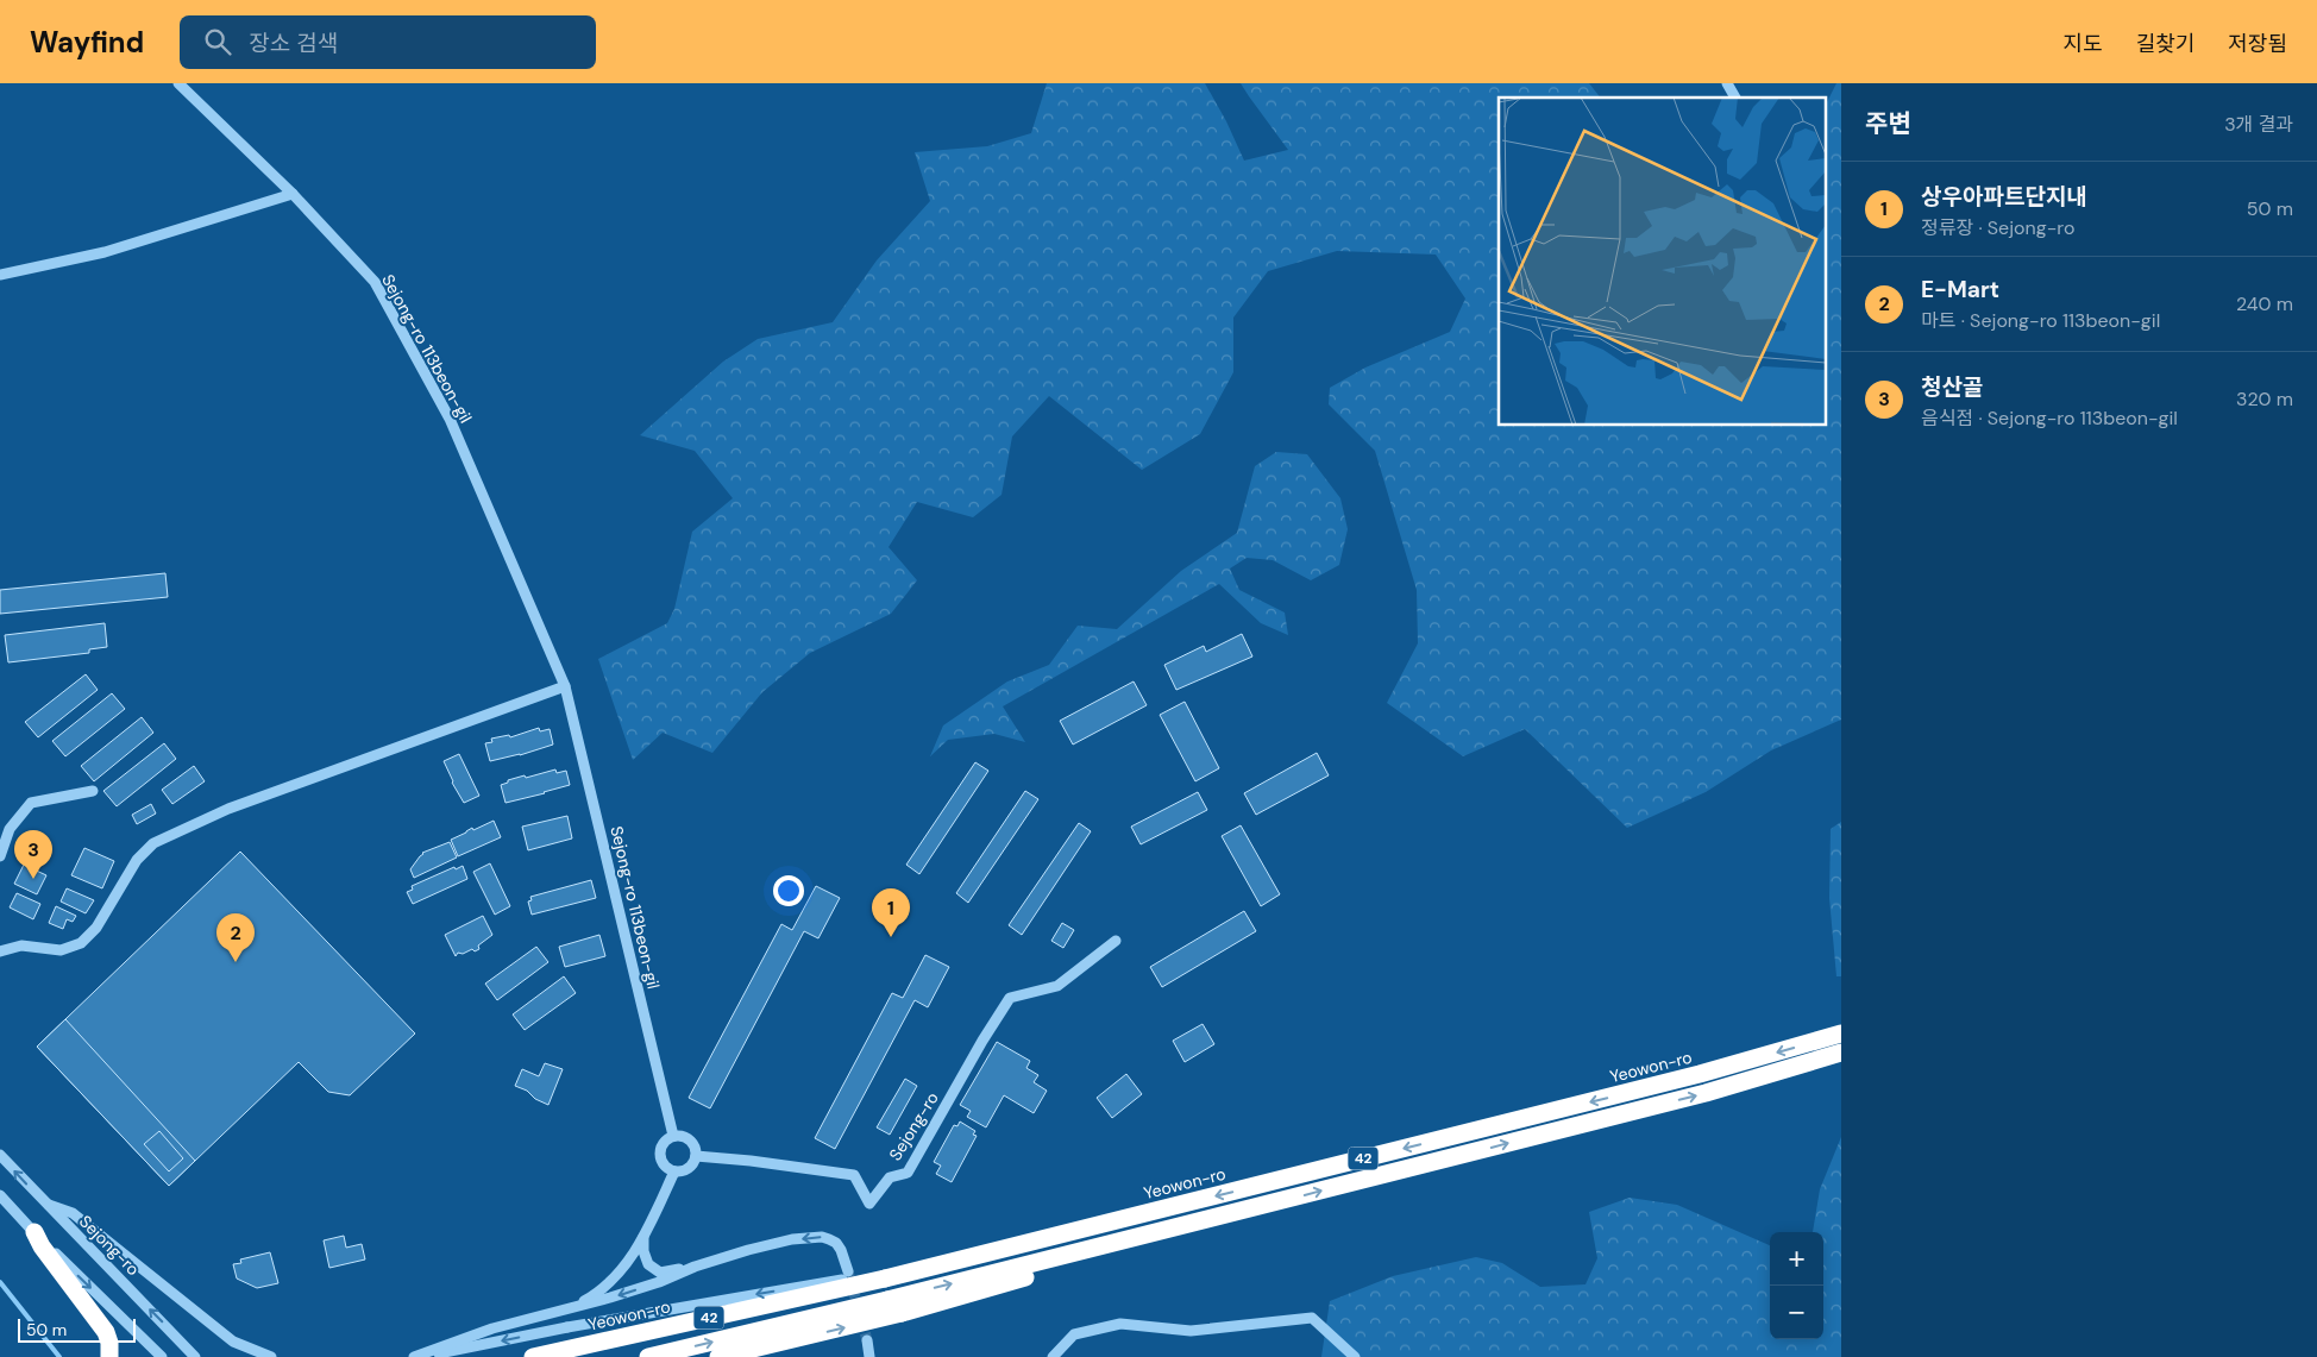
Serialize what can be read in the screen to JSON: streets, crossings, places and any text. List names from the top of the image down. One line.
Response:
{"streets":{"highway":["Yeowon-ro","42"],"street":["Sejong-ro 113beon-gil","Sejong-ro"]},"crossings":[["Sejong-ro 113beon-gil","Sejong-ro"]],"scale_bar":"50 m","page":{"header":"Wayfind","search":"장소 검색","nav":["지도","길찾기","저장됨"],"heading":["주변","3개 결과"],"list":[{"mark":"1","name":"상우아파트단지내","note":"정류장 · Sejong-ro","value":"50 m"},{"mark":"2","name":"E-Mart","note":"마트 · Sejong-ro 113beon-gil","value":"240 m"},{"mark":"3","name":"청산골","note":"음식점 · Sejong-ro 113beon-gil","value":"320 m"}],"pins":["3","1","2"],"map_buttons":["+","−"],"scale":"50 m"}}
